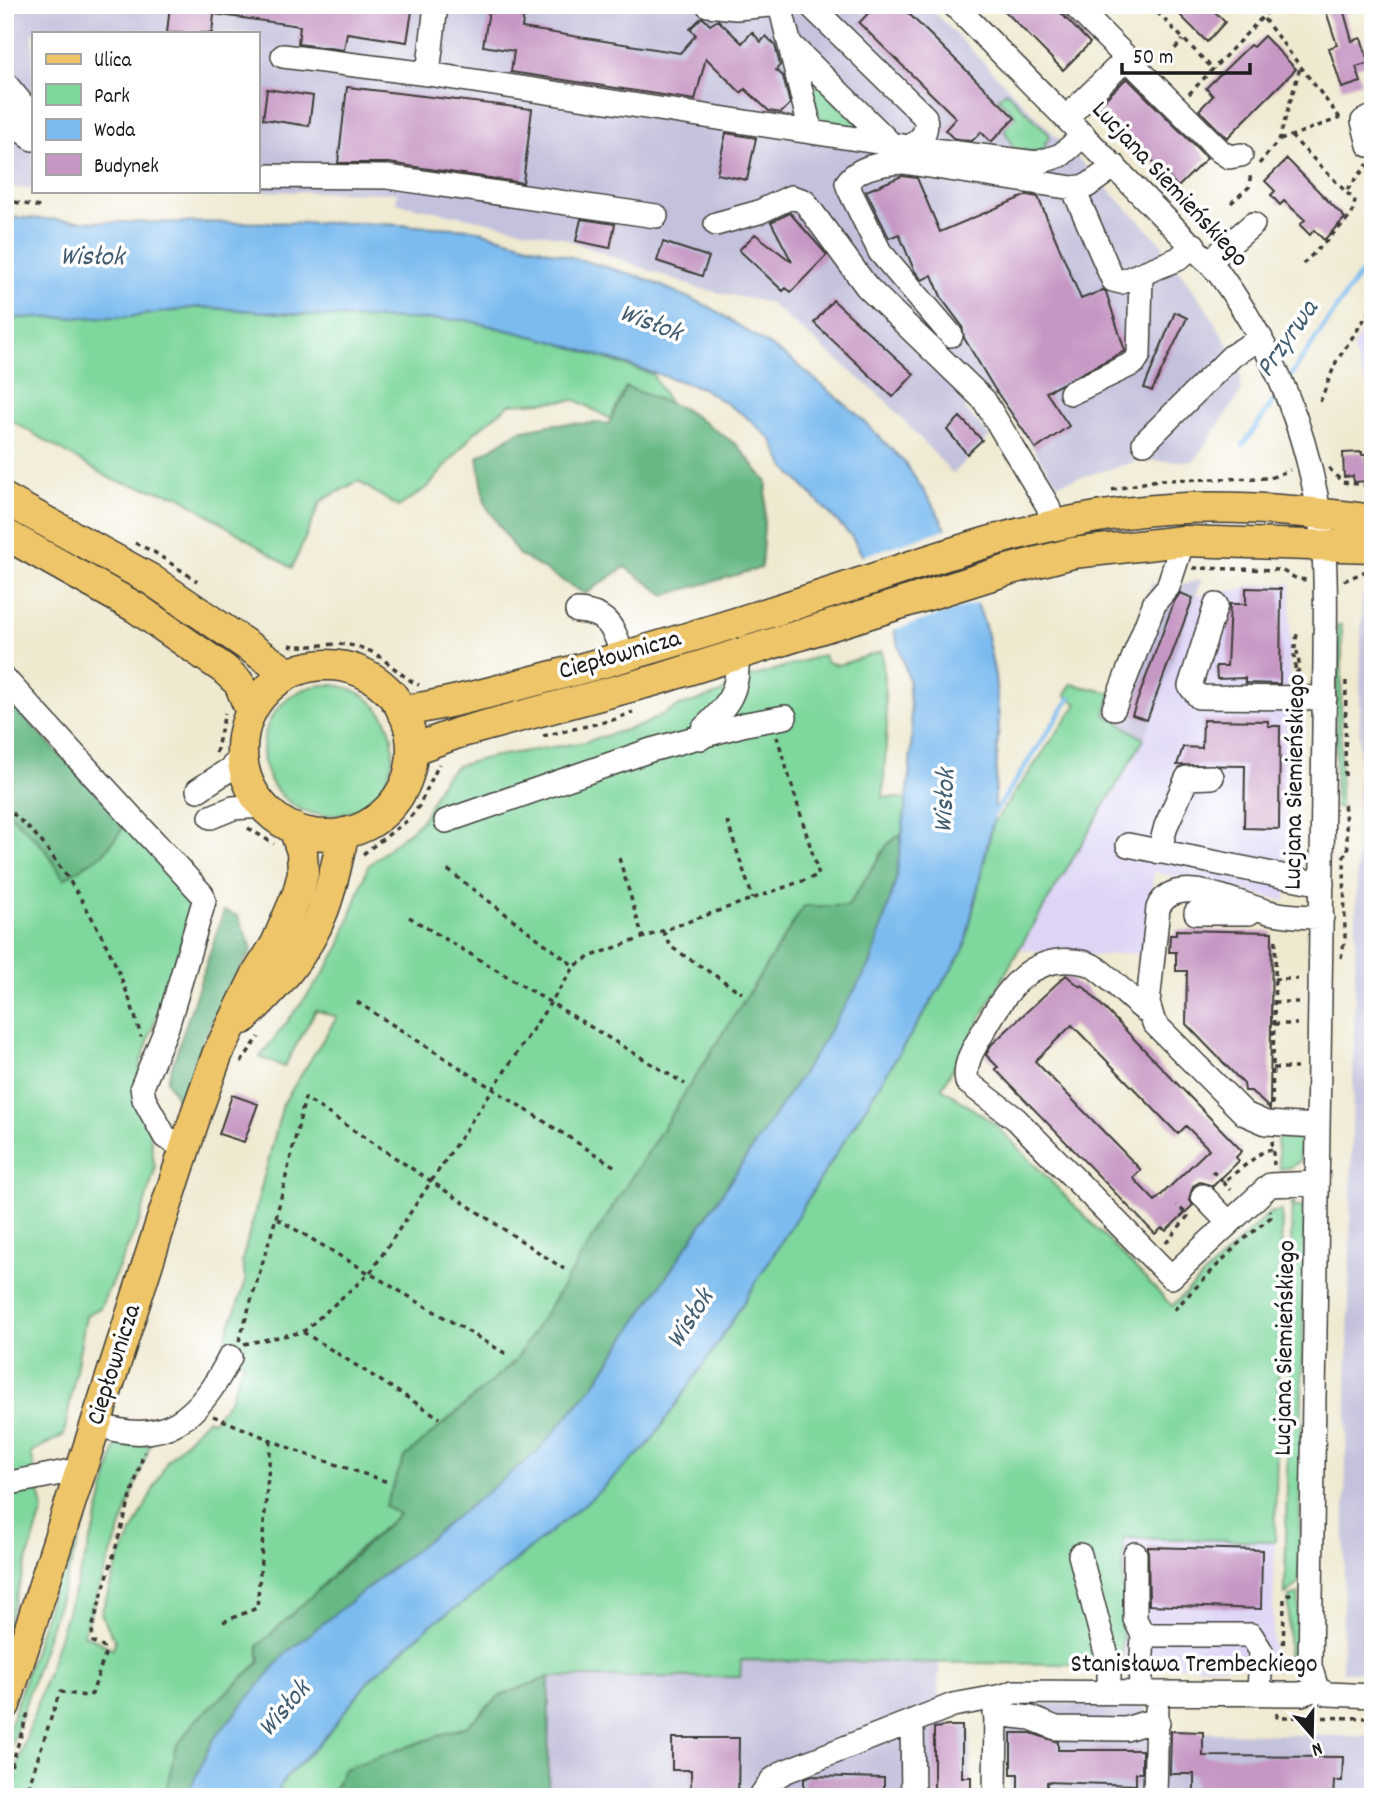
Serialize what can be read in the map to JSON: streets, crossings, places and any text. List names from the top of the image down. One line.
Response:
{"streets":{"main road":["Ciepłownicza"],"street":["Lucjana Siemieńskiego","Stanisława Trembeckiego"]},"crossings":[["Lucjana Siemieńskiego","Ciepłownicza"],["Lucjana Siemieńskiego","Stanisława Trembeckiego"]],"water":["Wisłok","Przyrwa"],"legend":["Ulica","Park","Woda","Budynek"],"scale_bar":"50 m","north":"bottom"}
